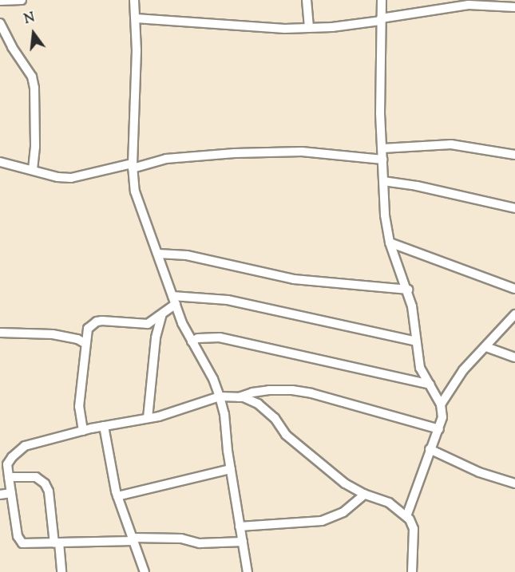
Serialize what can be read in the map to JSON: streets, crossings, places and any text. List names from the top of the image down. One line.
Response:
{"north":"top"}
